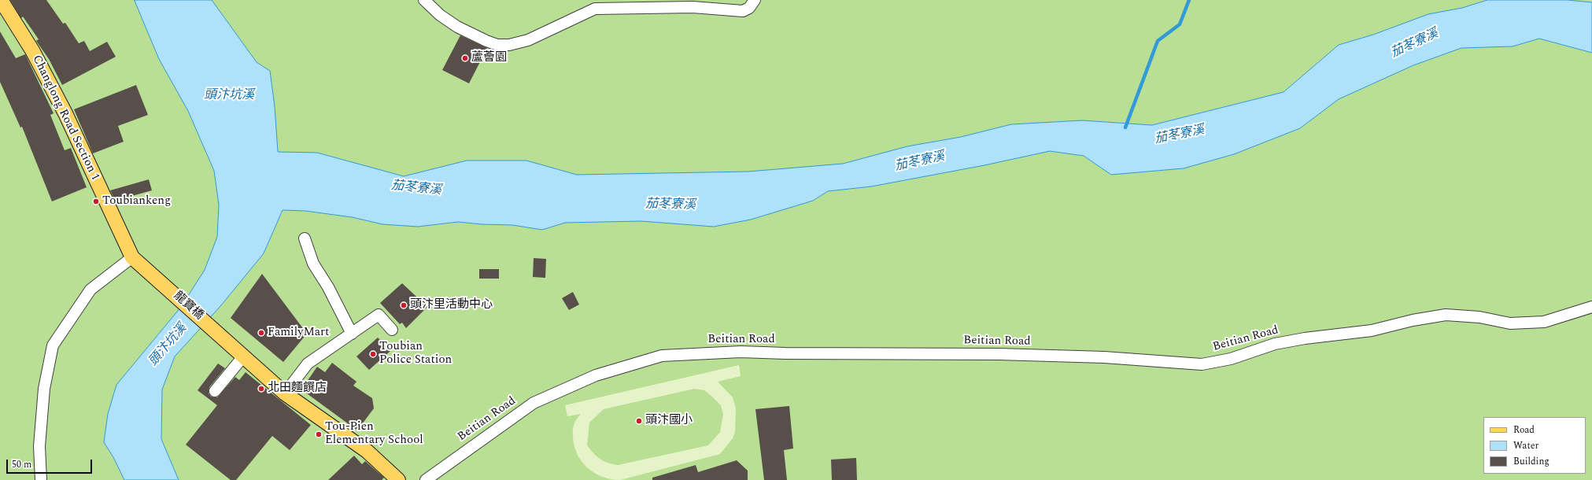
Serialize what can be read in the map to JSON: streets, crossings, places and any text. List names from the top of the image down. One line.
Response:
{"streets":{"main road":["Changlong Road Section 1","龍寶橋"],"street":["Beitian Road"]},"crossings":[["Changlong Road Section 1","龍寶橋"]],"water":["茄苳寮溪","頭汴坑溪"],"places":["蘆薈園","Toubiankeng","頭汴里活動中心","FamilyMart","Toubian Police Station","北田麵饌店","頭汴國小","Tou-Pien Elementary School"],"legend":["Road","Water","Building"],"scale_bar":"50 m"}
